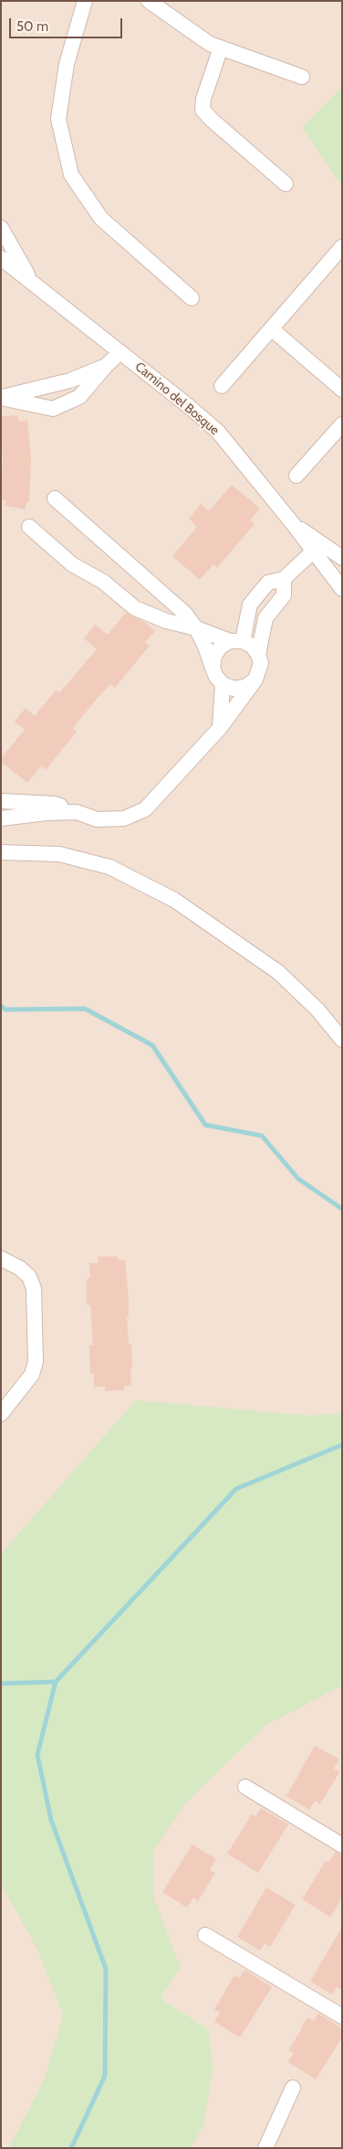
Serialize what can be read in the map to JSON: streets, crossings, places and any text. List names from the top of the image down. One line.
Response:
{"streets":{"street":["Camino del Bosque"]},"scale_bar":"50 m"}
